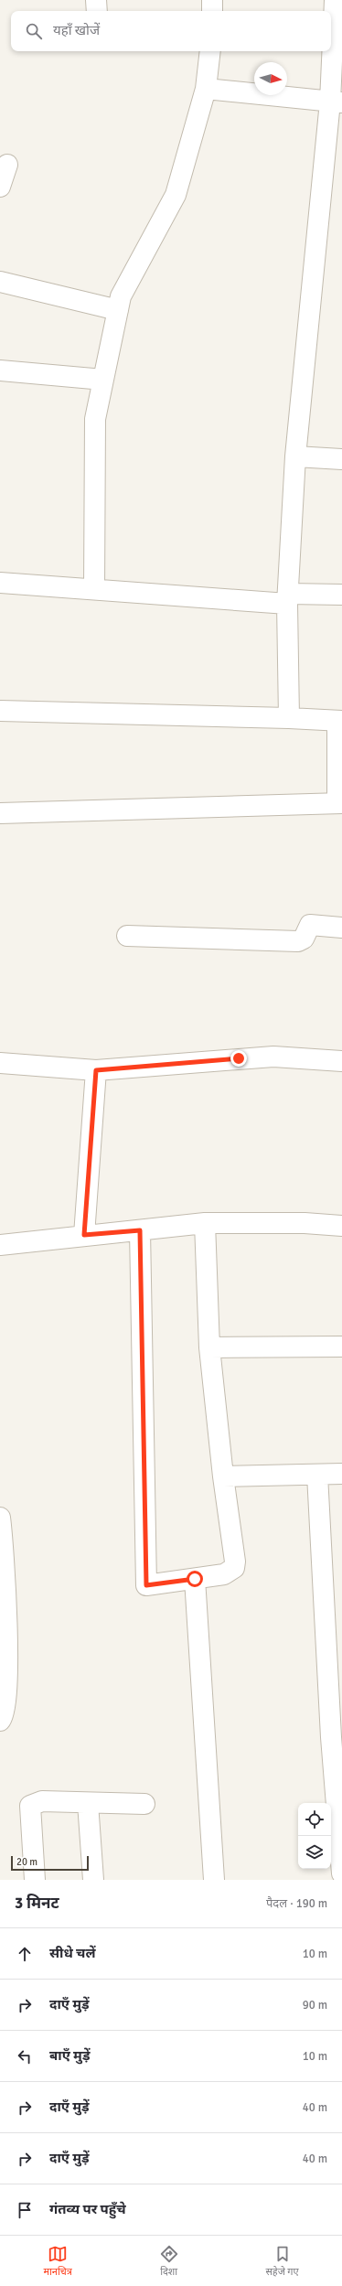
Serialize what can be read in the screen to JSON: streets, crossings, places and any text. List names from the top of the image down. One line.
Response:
{"scale_bar":"20 m","north":"right","page":{"search":"यहाँ खोजें","scale":"20 m","heading":["3 मिनट","पैदल · 190 m"],"list":[["सीधे चलें","10 m"],["दाएँ मुड़ें","90 m"],["बाएँ मुड़ें","10 m"],["दाएँ मुड़ें","40 m"],["दाएँ मुड़ें","40 m"],"गंतव्य पर पहुँचे"],"nav":["मानचित्र","दिशा","सहेजे गए"]}}
